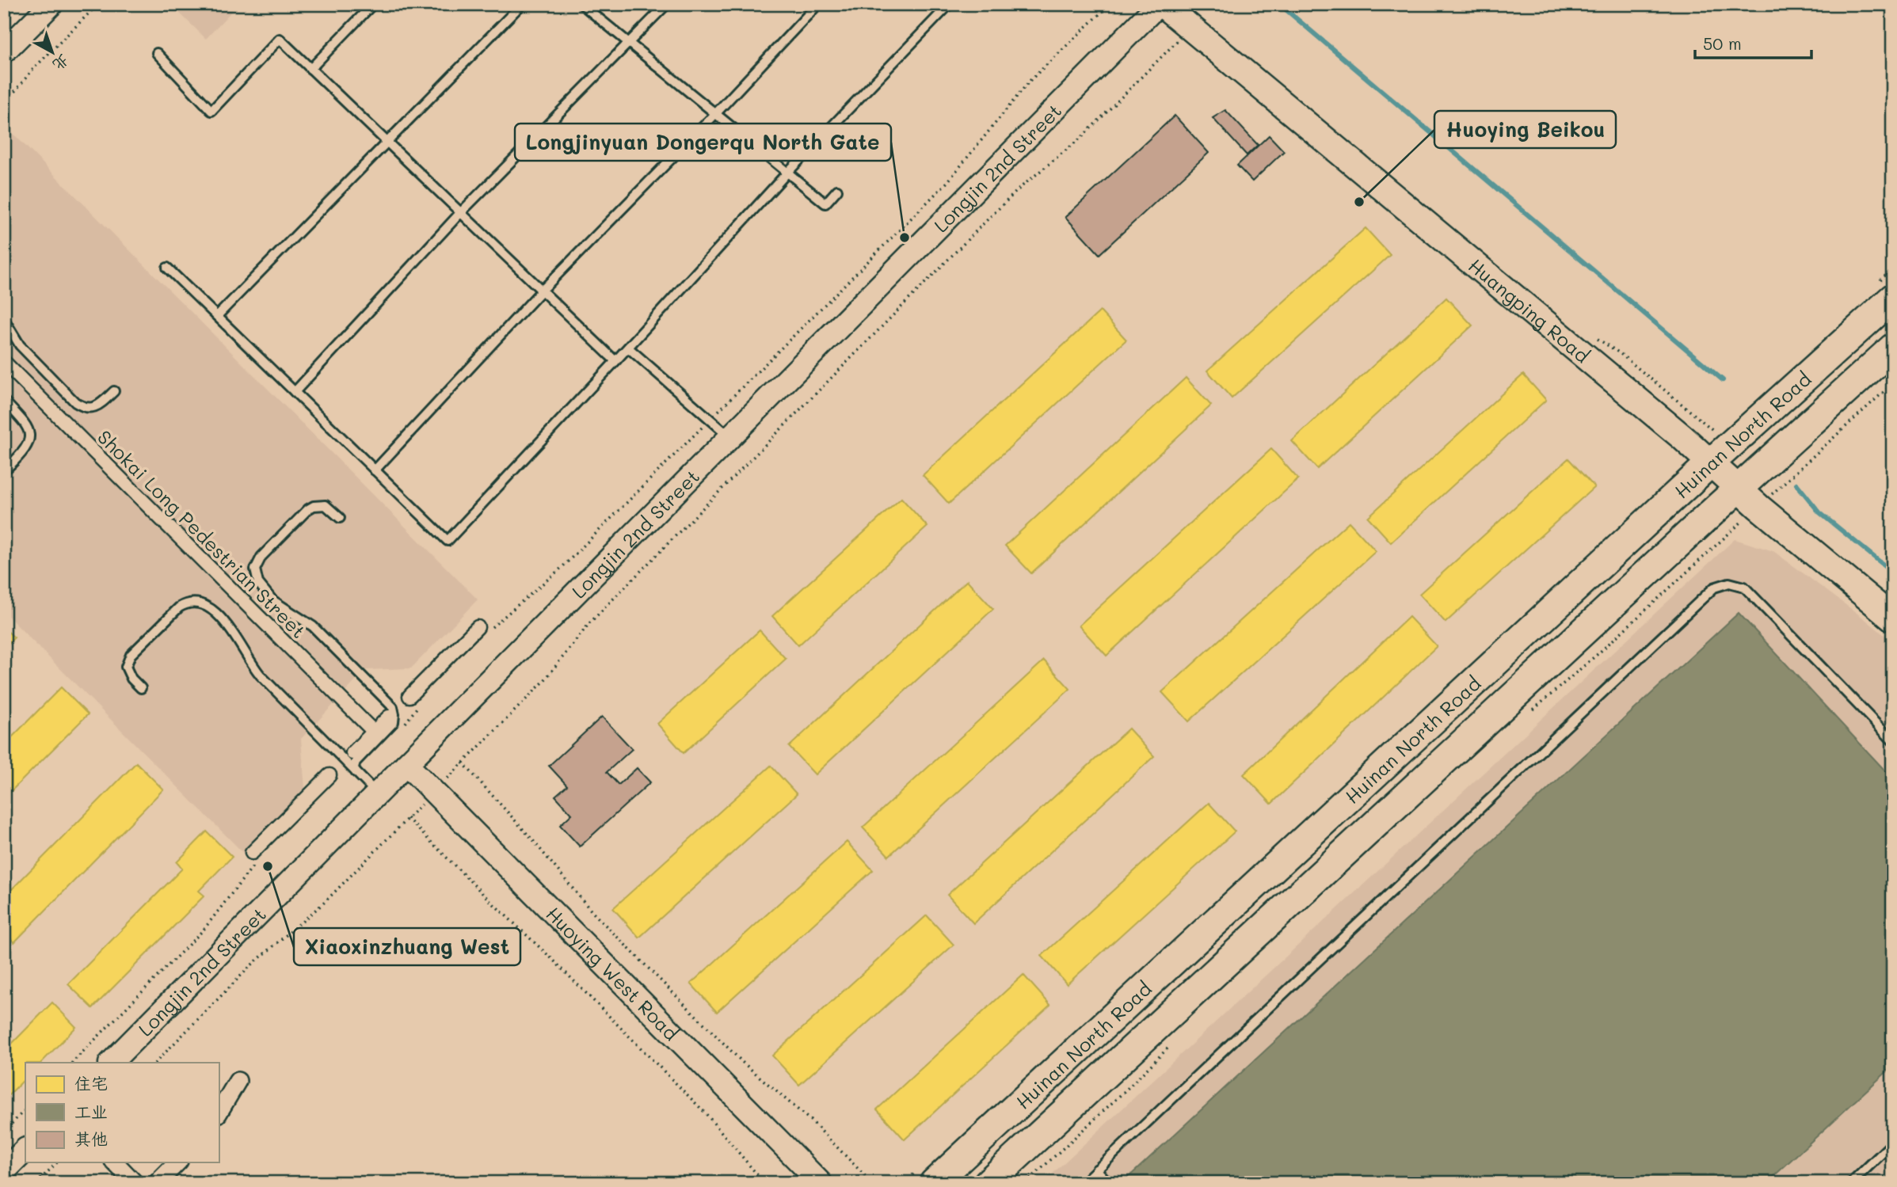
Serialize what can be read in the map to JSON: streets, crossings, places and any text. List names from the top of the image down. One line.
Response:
{"streets":{"main road":["Huangping Road","Huinan North Road"],"street":["Longjin 2nd Street","Shokai Long Pedestrian Street","Huoying West Road"]},"crossings":[["Longjin 2nd Street","Huangping Road"],["Longjin 2nd Street","Huoying West Road"],["Huangping Road","Huinan North Road"]],"places":["Huoying Beikou","Longjinyuan Dongerqu North Gate","Xiaoxinzhuang West"],"legend":["住宅","工业","其他"],"scale_bar":"50 m","north":"bottom right"}
